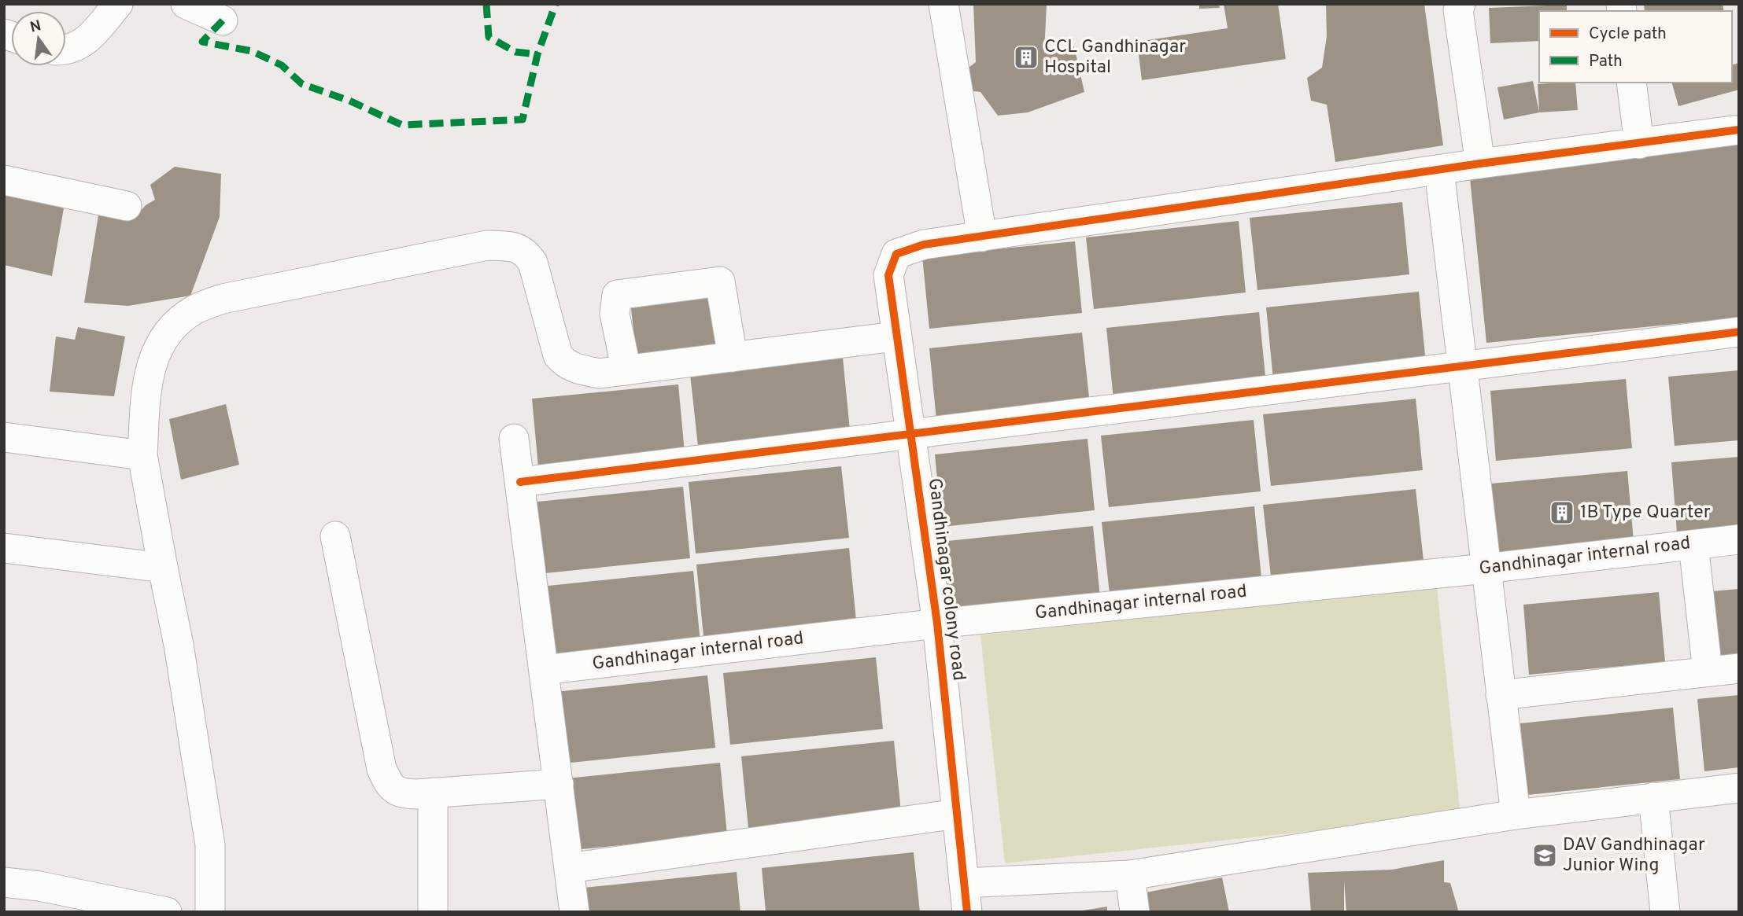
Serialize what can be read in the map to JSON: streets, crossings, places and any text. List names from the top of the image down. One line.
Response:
{"streets":{"street":["Gandhinagar internal road","Gandhinagar colony road"]},"crossings":[["Gandhinagar internal road","Gandhinagar colony road"]],"places":{"building":["CCL Gandhinagar Hospital","1B Type Quarter"],"school or university":["DAV Gandhinagar Junior Wing"]},"legend":["Cycle path","Path"],"north":"top"}
